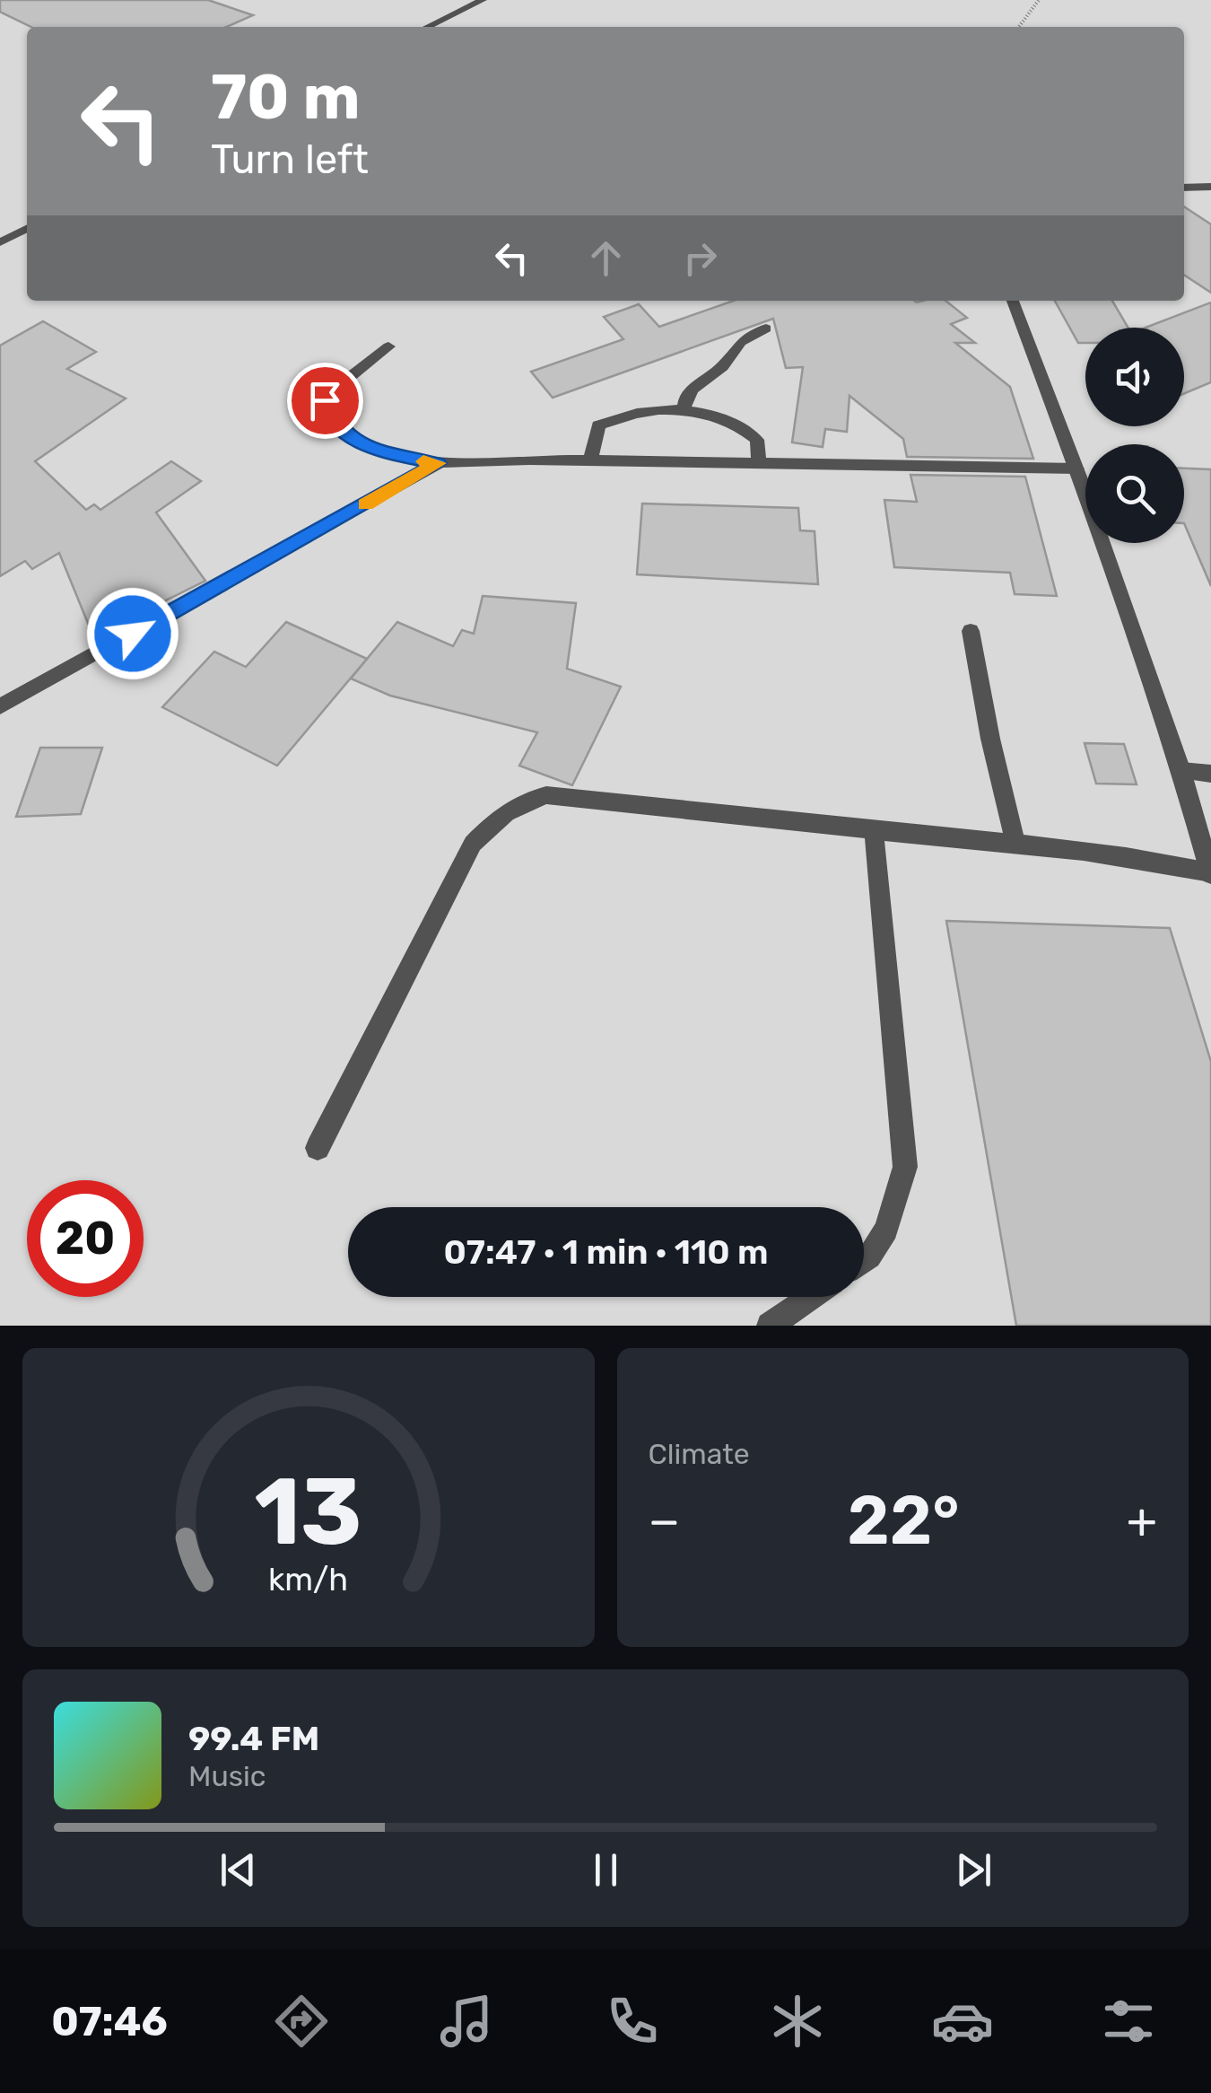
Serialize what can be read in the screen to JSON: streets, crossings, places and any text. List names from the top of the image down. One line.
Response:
{"page":{"turn":["70 m","Turn left"],"limit":"20","trip":"07:47 · 1 min · 110 m","tile":"Climate","heat":["−","22°","+"],"song":["99.4 FM","Music"],"tabs":"07:46","gauge":["13","km/h"]}}
